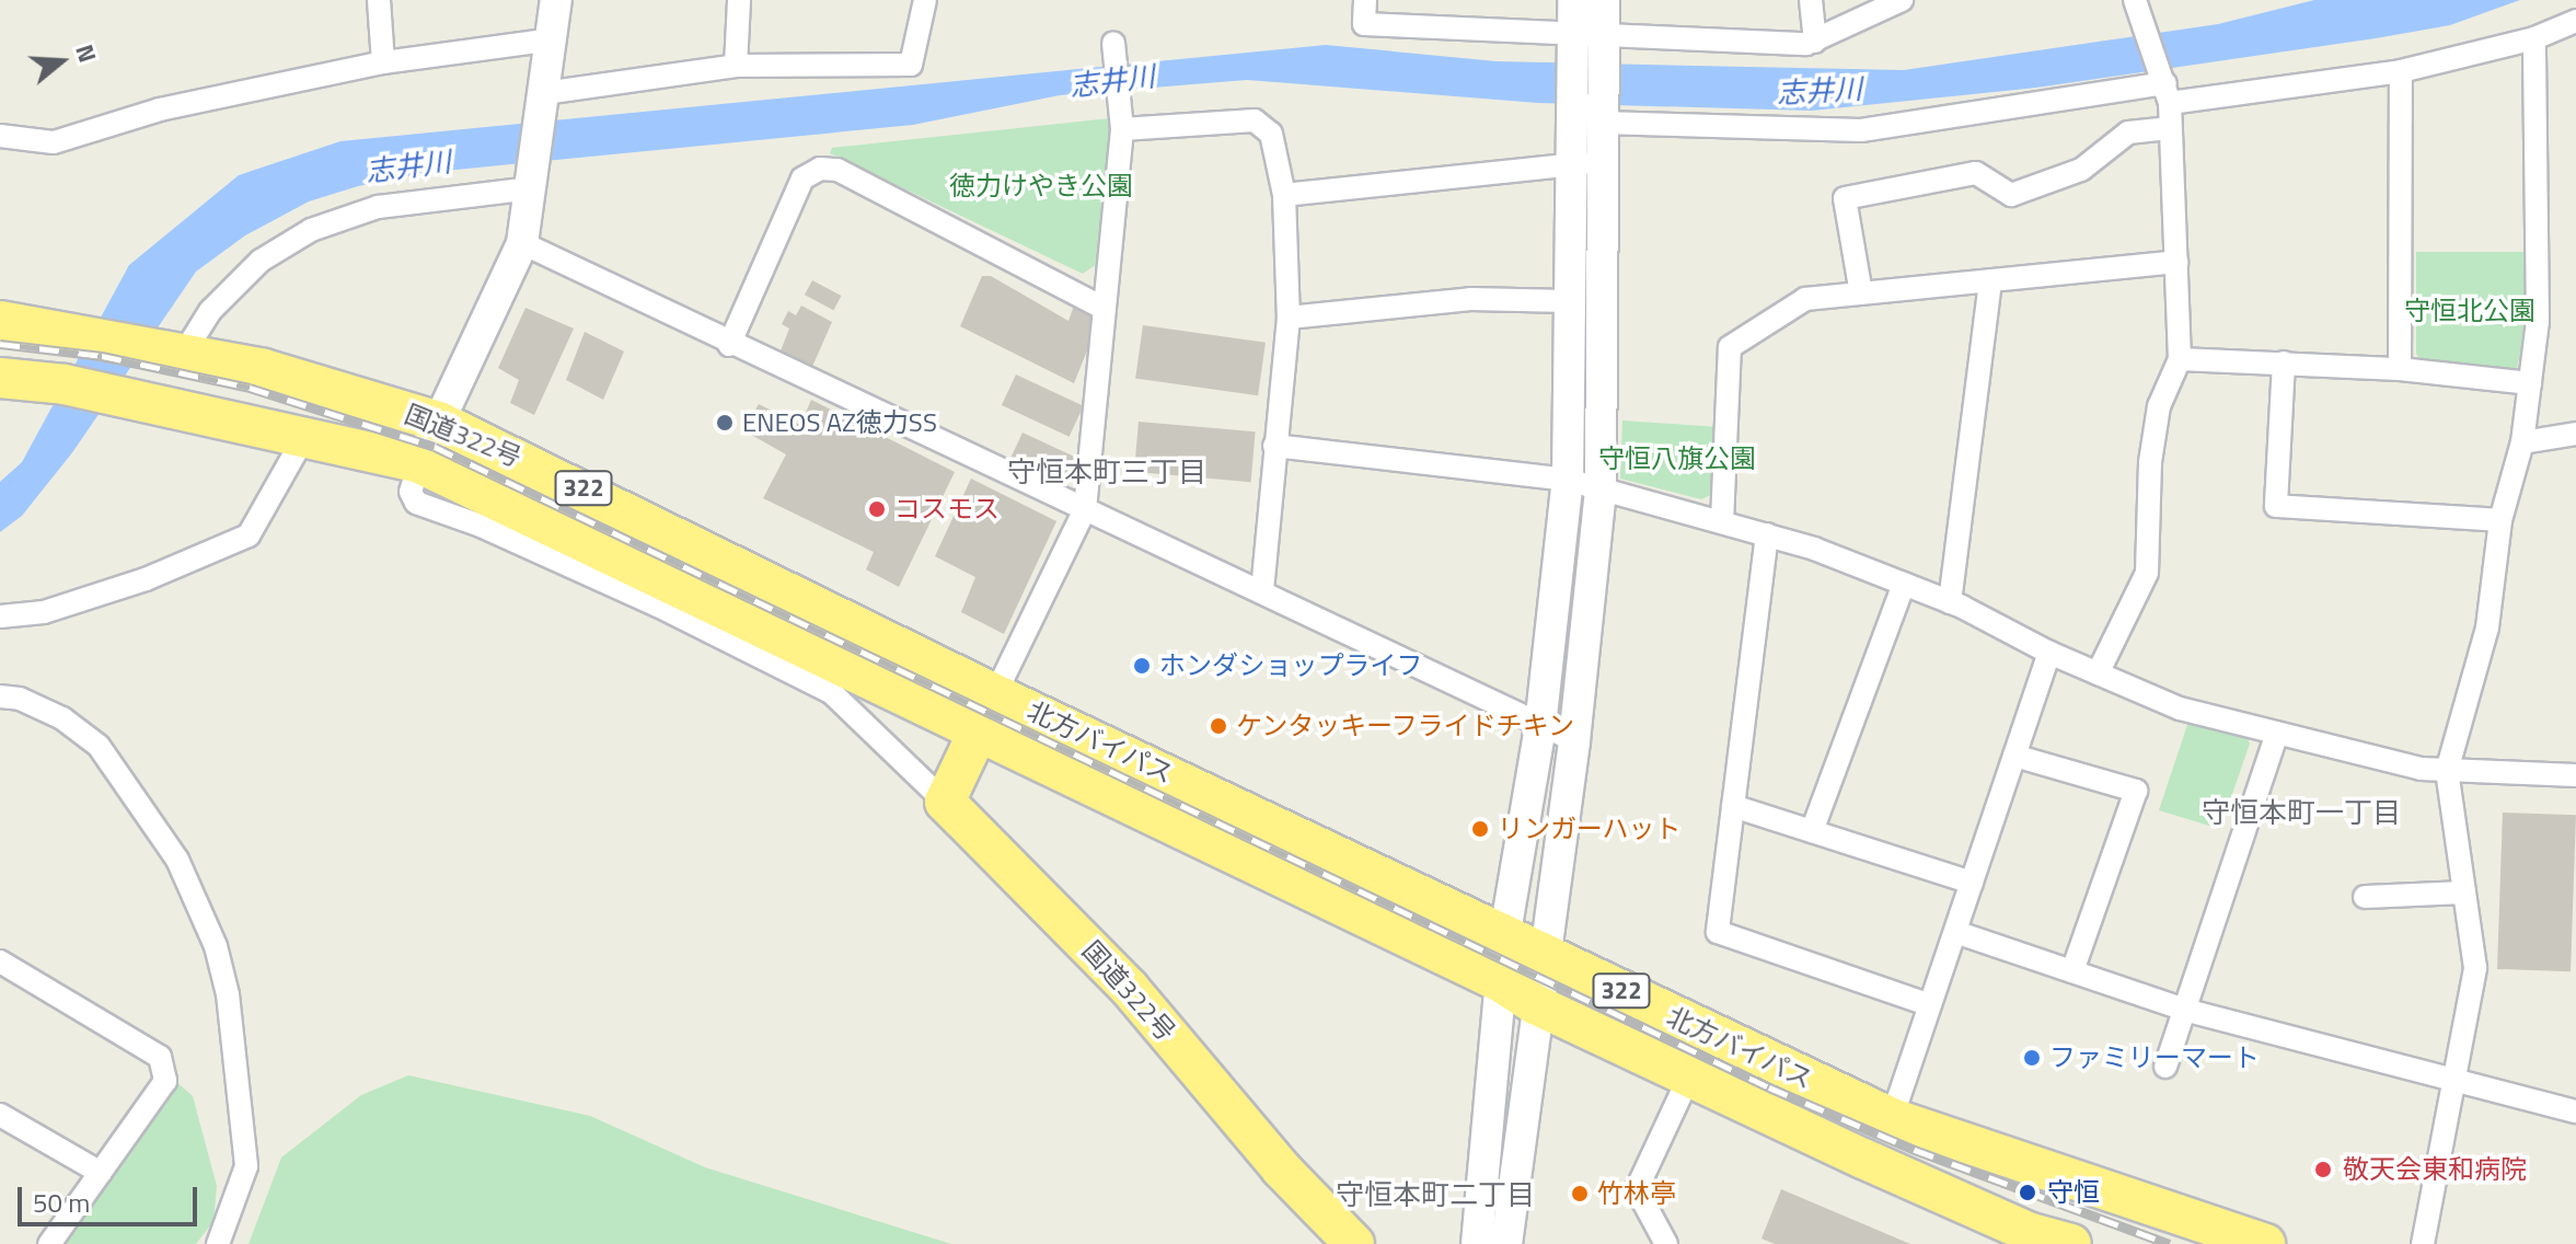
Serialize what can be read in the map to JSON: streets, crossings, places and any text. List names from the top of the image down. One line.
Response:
{"streets":{"highway":["国道322号","322","北方バイパス"]},"crossings":[["国道322号","北方バイパス"]],"districts":["守恒本町三丁目","守恒本町一丁目","守恒本町二丁目"],"water":["志井川"],"parks":["徳力けやき公園","守恒北公園","守恒八旗公園"],"places":["ENEOS AZ徳力SS","コスモス","ホンダショップライフ","ケンタッキーフライドチキン","リンガーハット","ファミリーマート","敬天会東和病院","守恒","竹林亭"],"scale_bar":"50 m","north":"right"}
